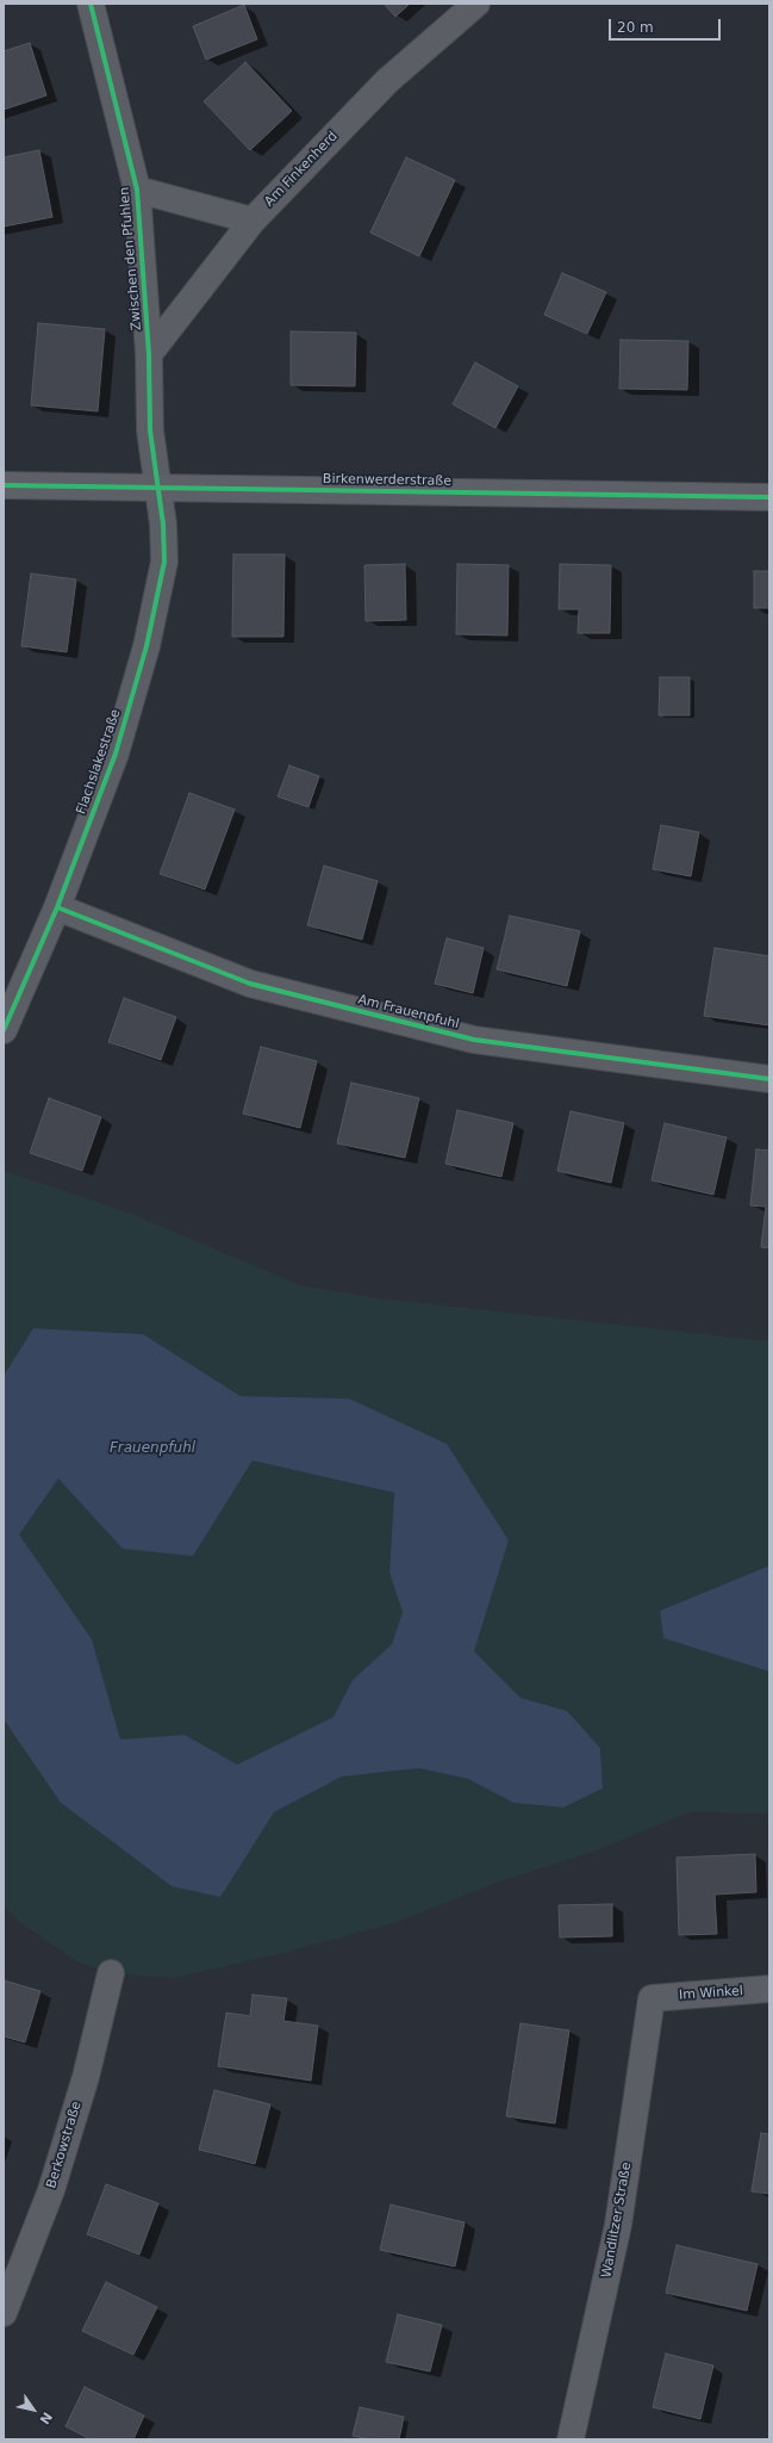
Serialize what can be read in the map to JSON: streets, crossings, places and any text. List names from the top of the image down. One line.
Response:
{"streets":{"main road":["Birkenwerderstraße"],"street":["Am Finkenherd","Zwischen den Pfuhlen","Flachslakestraße","Am Frauenpfuhl","Im Winkel","Berkowstraße","Wandlitzer Straße"]},"crossings":[["Am Finkenherd","Zwischen den Pfuhlen"],["Zwischen den Pfuhlen","Birkenwerderstraße"],["Zwischen den Pfuhlen","Flachslakestraße"],["Birkenwerderstraße","Flachslakestraße"],["Flachslakestraße","Am Frauenpfuhl"],["Im Winkel","Wandlitzer Straße"]],"water":["Frauenpfuhl"],"scale_bar":"20 m","north":"bottom right"}
